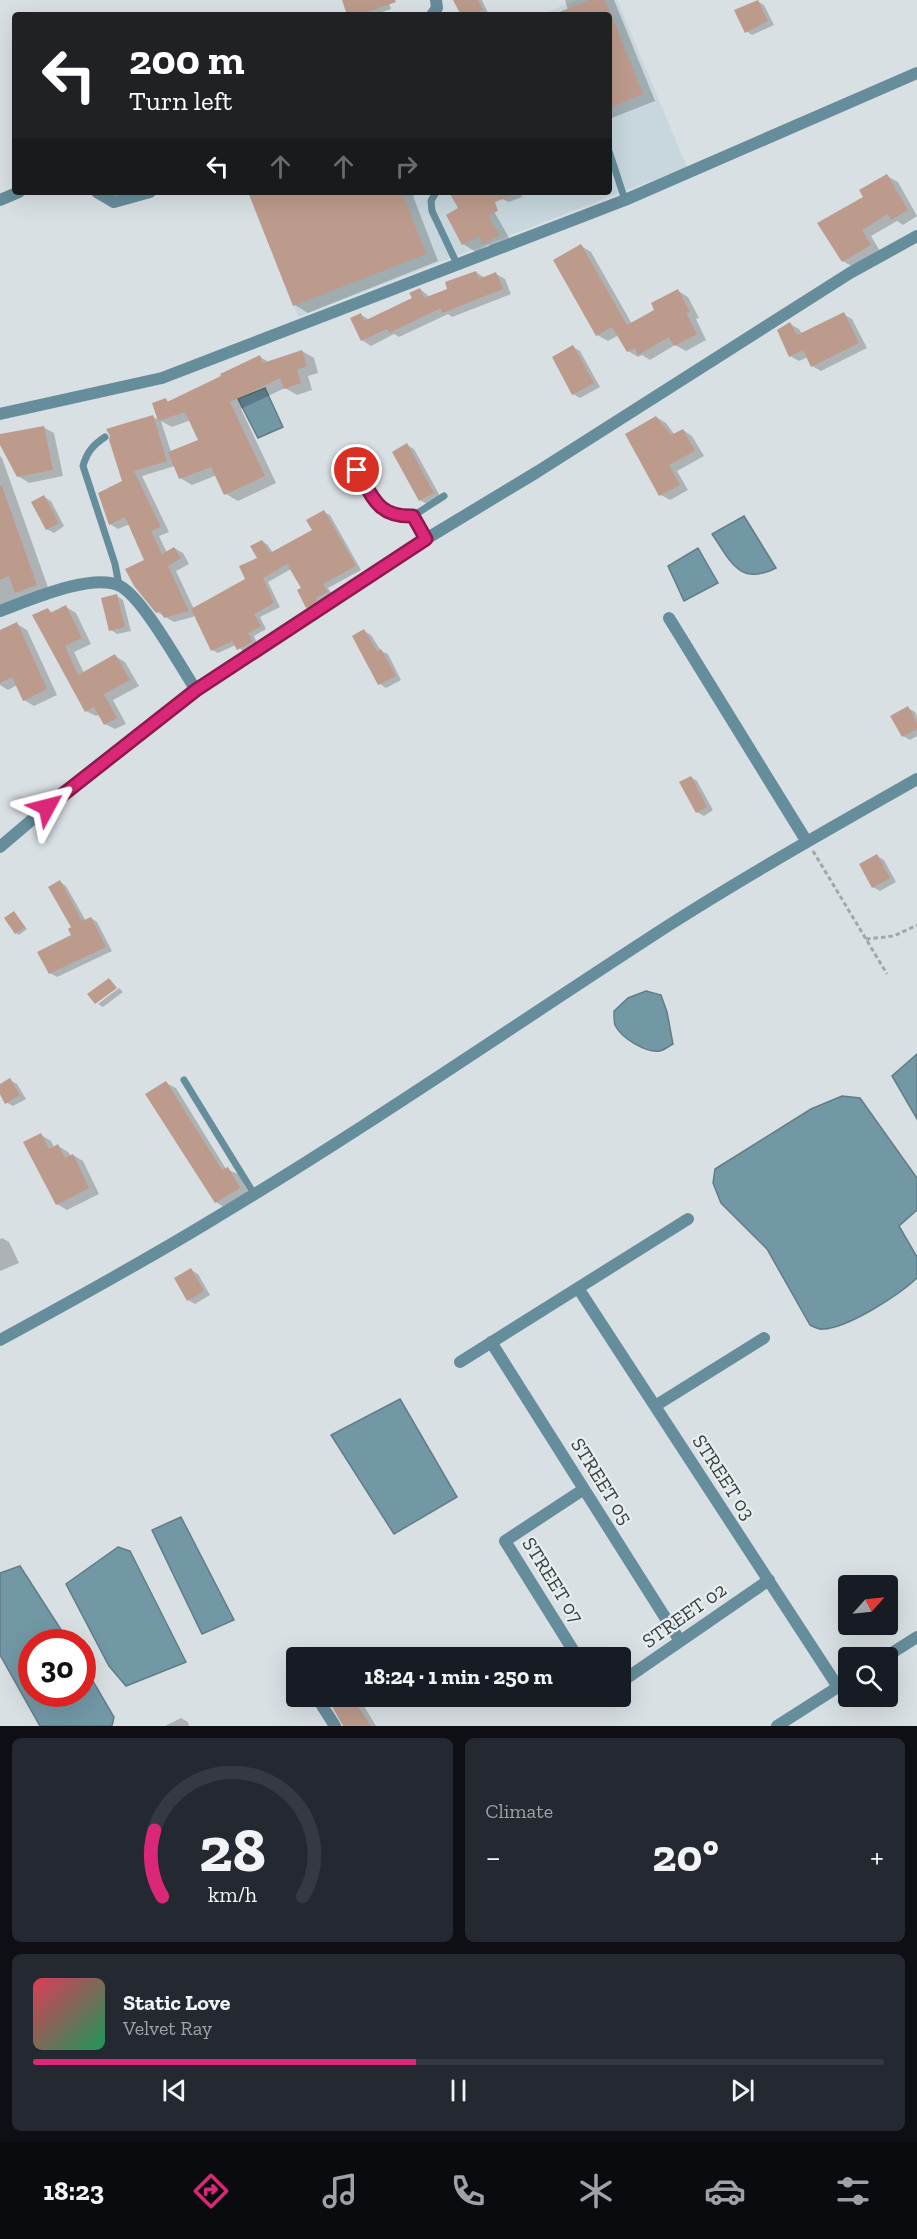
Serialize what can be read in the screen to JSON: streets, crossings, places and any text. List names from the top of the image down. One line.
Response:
{"streets":{"street":["STREET 03","STREET 05","STREET 07","STREET 02"]},"crossings":[["STREET 03","STREET 02"],["STREET 05","STREET 07"],["STREET 05","STREET 02"]],"north":"top right","page":{"turn":["200 m","Turn left"],"limit":"30","trip":"18:24 · 1 min · 250 m","tile":"Climate","heat":["−","20°","+"],"song":["Static Love","Velvet Ray"],"tabs":"18:23","gauge":["28","km/h"]}}
